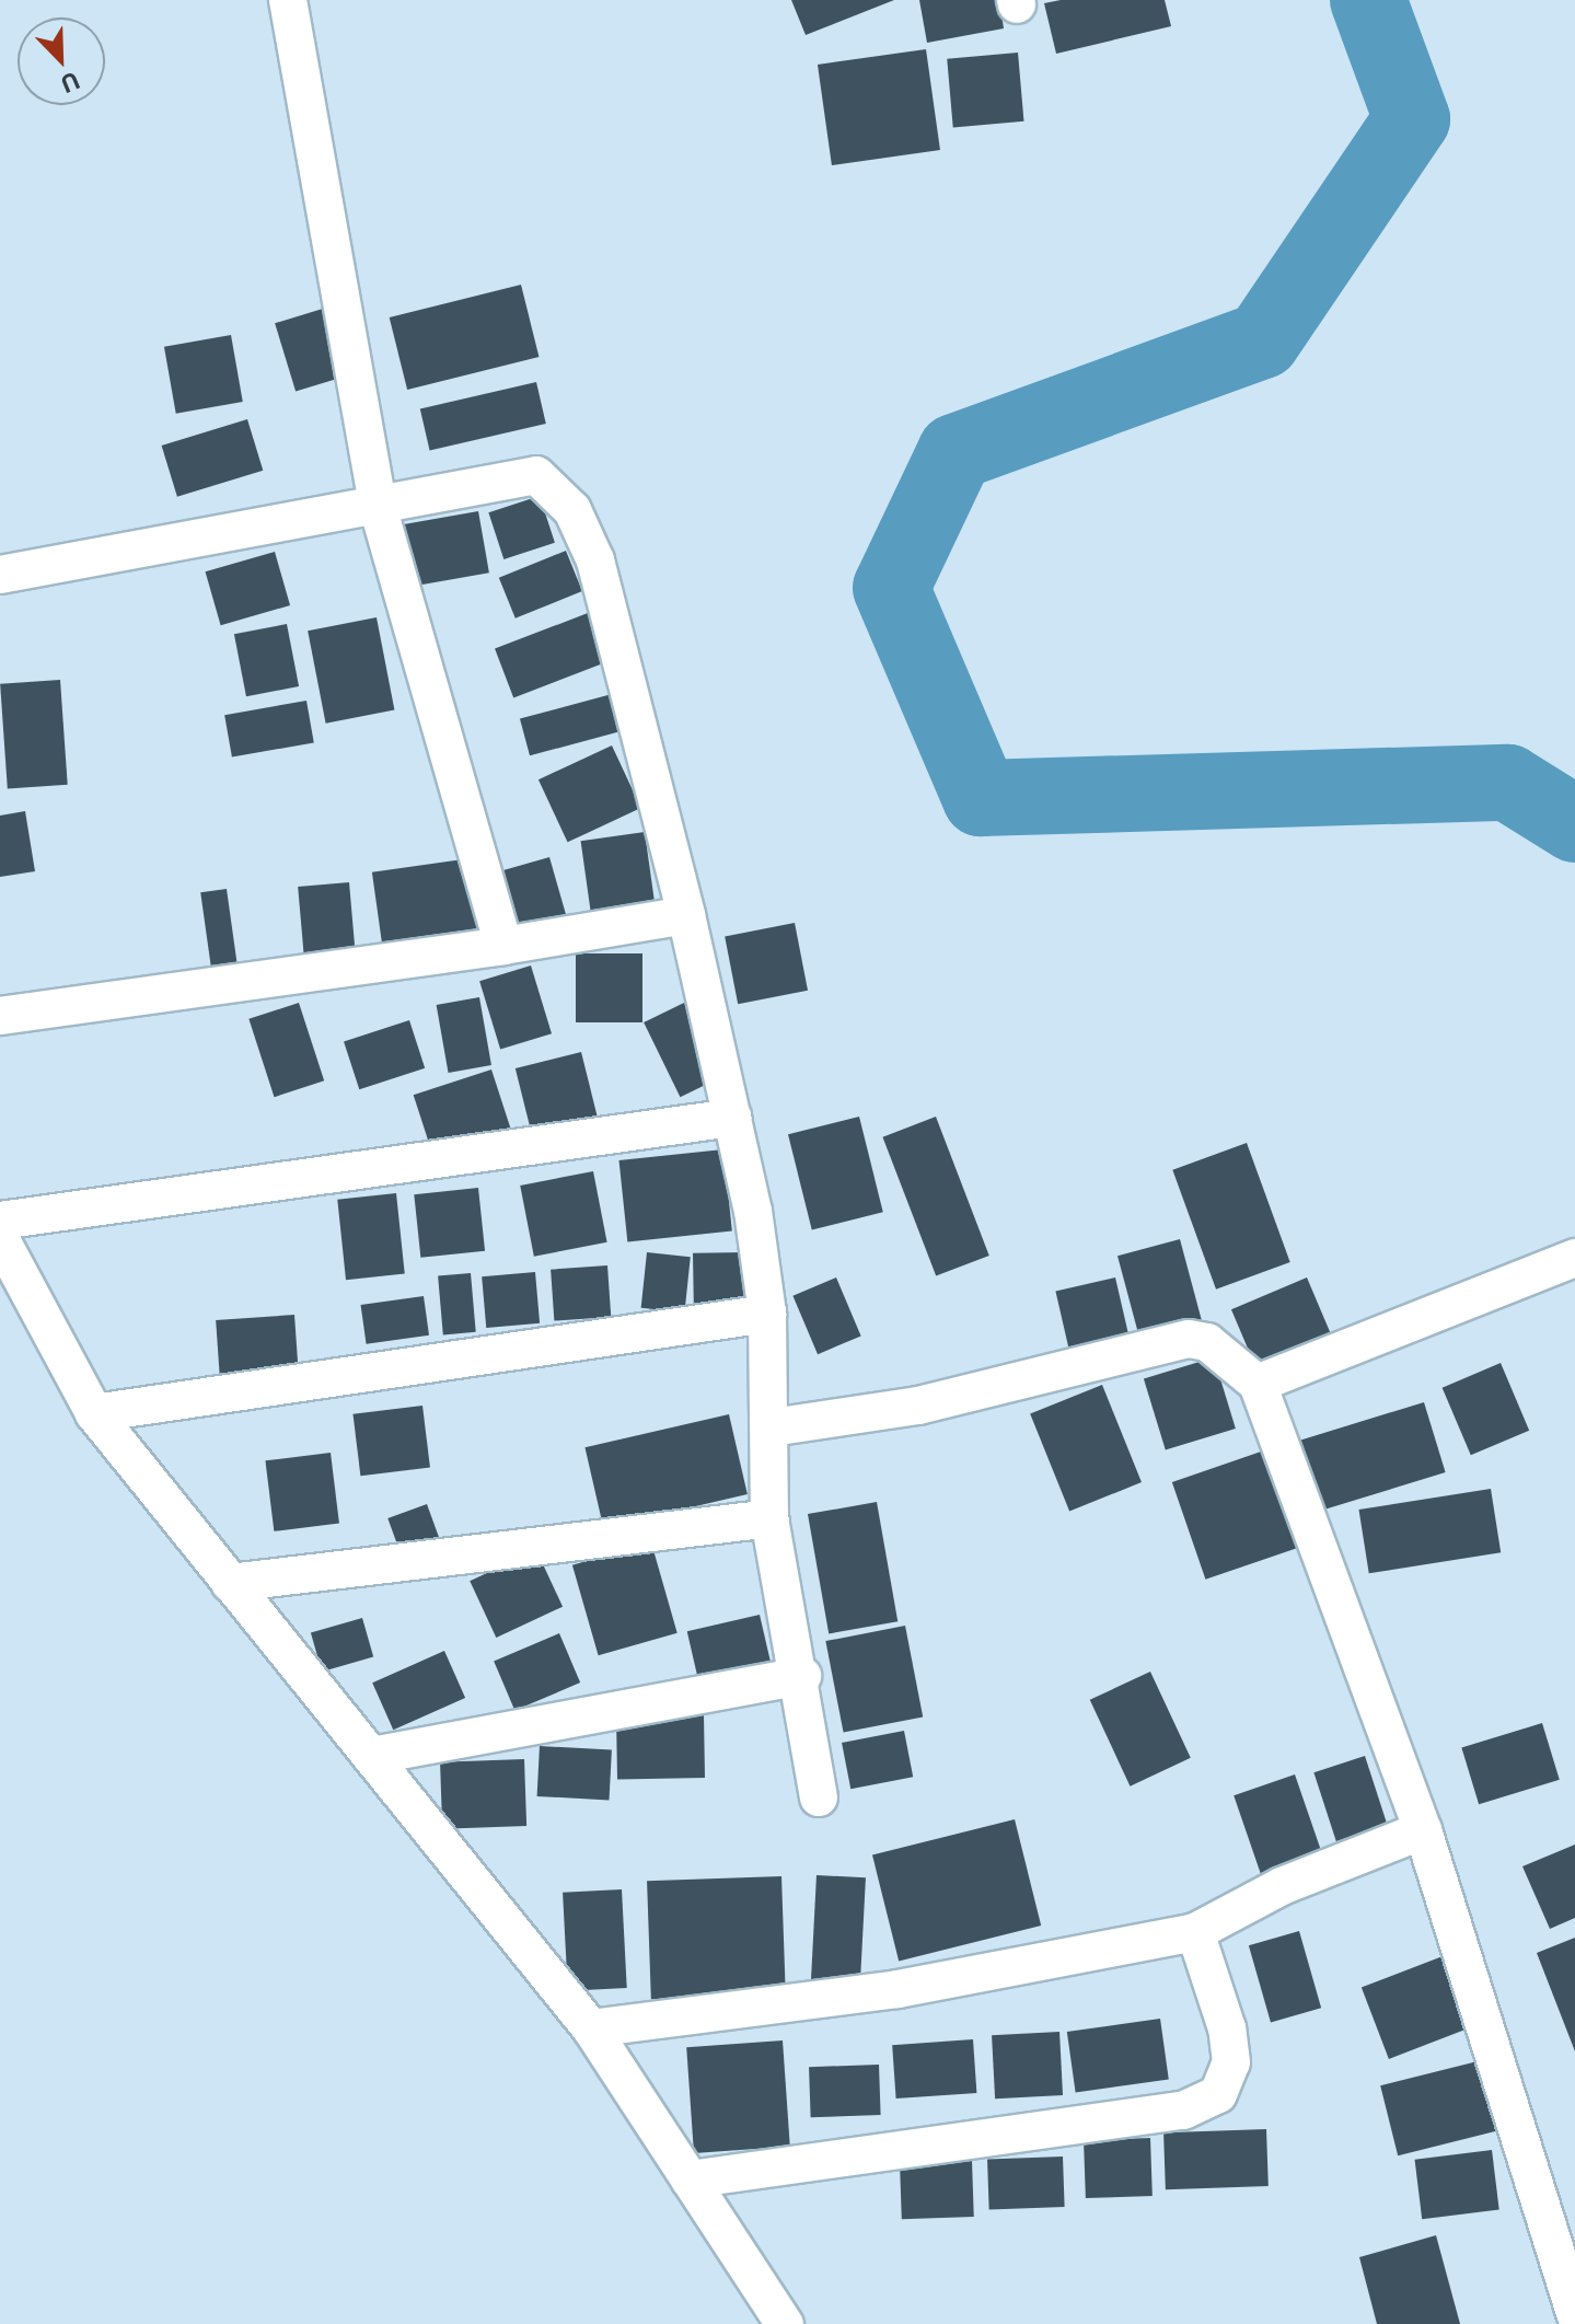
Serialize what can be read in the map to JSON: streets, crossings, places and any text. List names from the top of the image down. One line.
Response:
{"north":"bottom right"}
